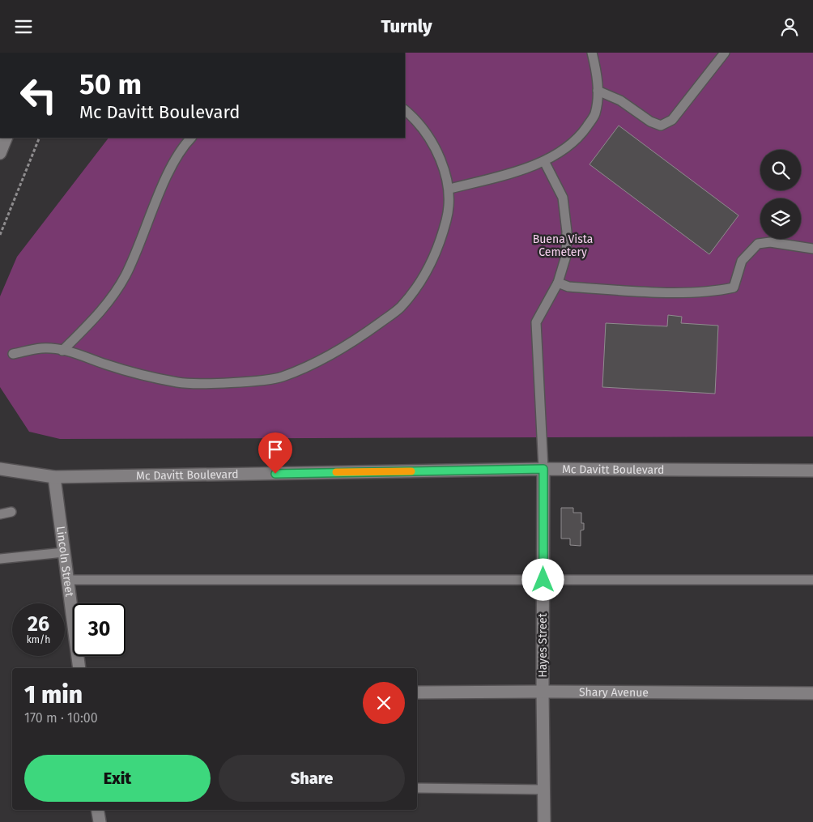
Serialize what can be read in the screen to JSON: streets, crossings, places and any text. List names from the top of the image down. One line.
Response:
{"streets":{"street":["Mc Davitt Boulevard","Lincoln Street","Hayes Street","Shary Avenue"]},"crossings":[["Mc Davitt Boulevard","Lincoln Street"],["Mc Davitt Boulevard","Hayes Street"],["Hayes Street","Shary Avenue"]],"parks":["Buena Vista Cemetery"],"page":{"header":"Turnly","turn":["50 m","Mc Davitt Boulevard"],"speed":"26 km/h","limit":"30","heading":["1 min","170 m · 10:00"],"buttons":["Exit","Share"]}}
